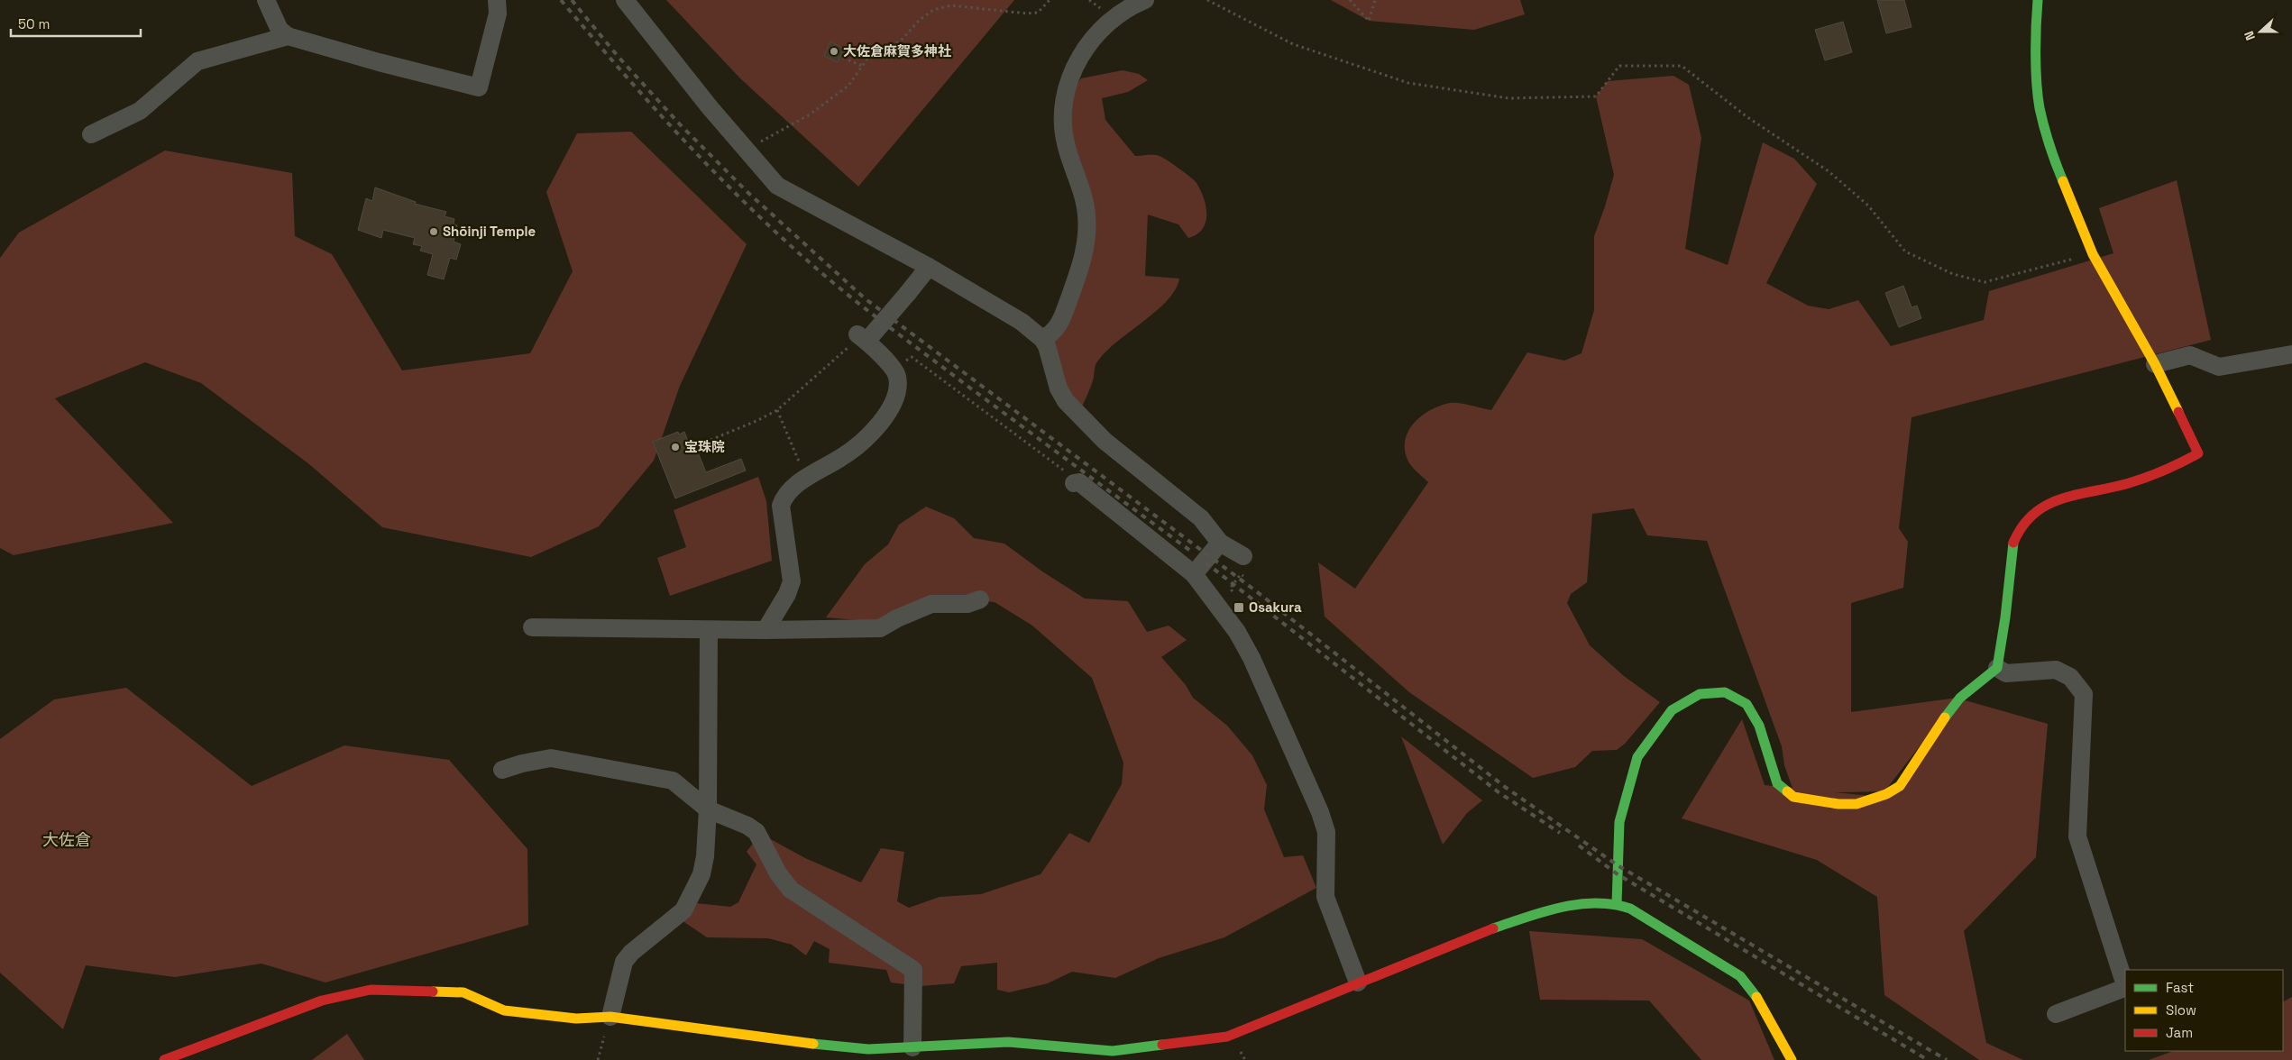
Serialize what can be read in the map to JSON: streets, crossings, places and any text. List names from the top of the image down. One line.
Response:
{"districts":["大佐倉"],"places":{"other":["大佐倉麻賀多神社","Shōinji Temple","宝珠院"],"transit":["Osakura"]},"legend":["Fast","Slow","Jam"],"scale_bar":"50 m","north":"left"}
